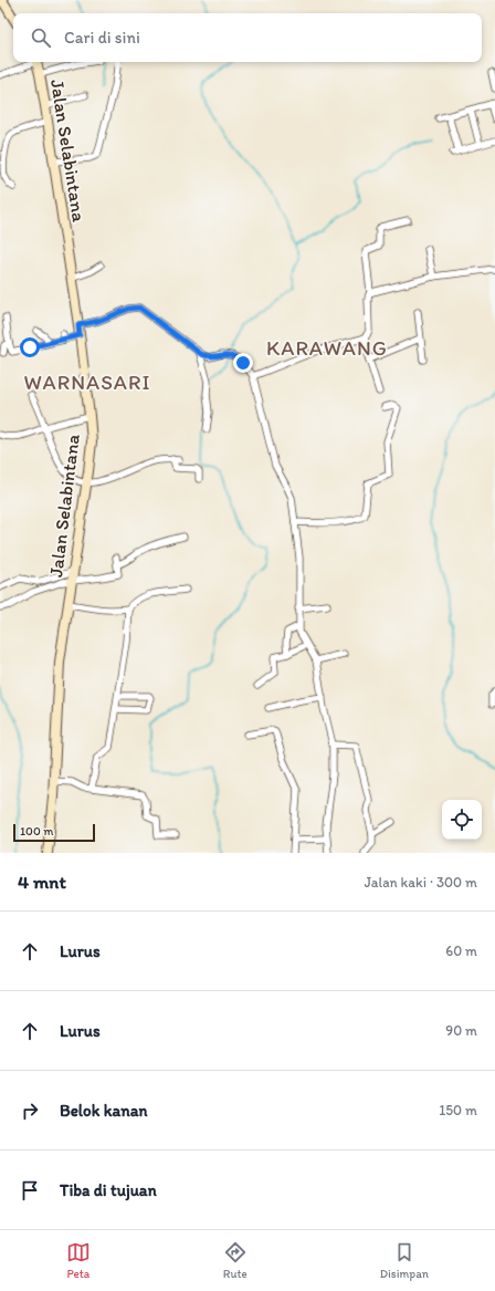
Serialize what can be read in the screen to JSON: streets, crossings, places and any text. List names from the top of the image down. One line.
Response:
{"streets":{"street":["Jalan Selabintana"]},"districts":["KARAWANG","WARNASARI"],"scale_bar":"100 m","page":{"search":"Cari di sini","scale":"100 m","heading":["4 mnt","Jalan kaki · 300 m"],"list":[["Lurus","60 m"],["Lurus","90 m"],["Belok kanan","150 m"],"Tiba di tujuan"],"nav":["Peta","Rute","Disimpan"]}}
